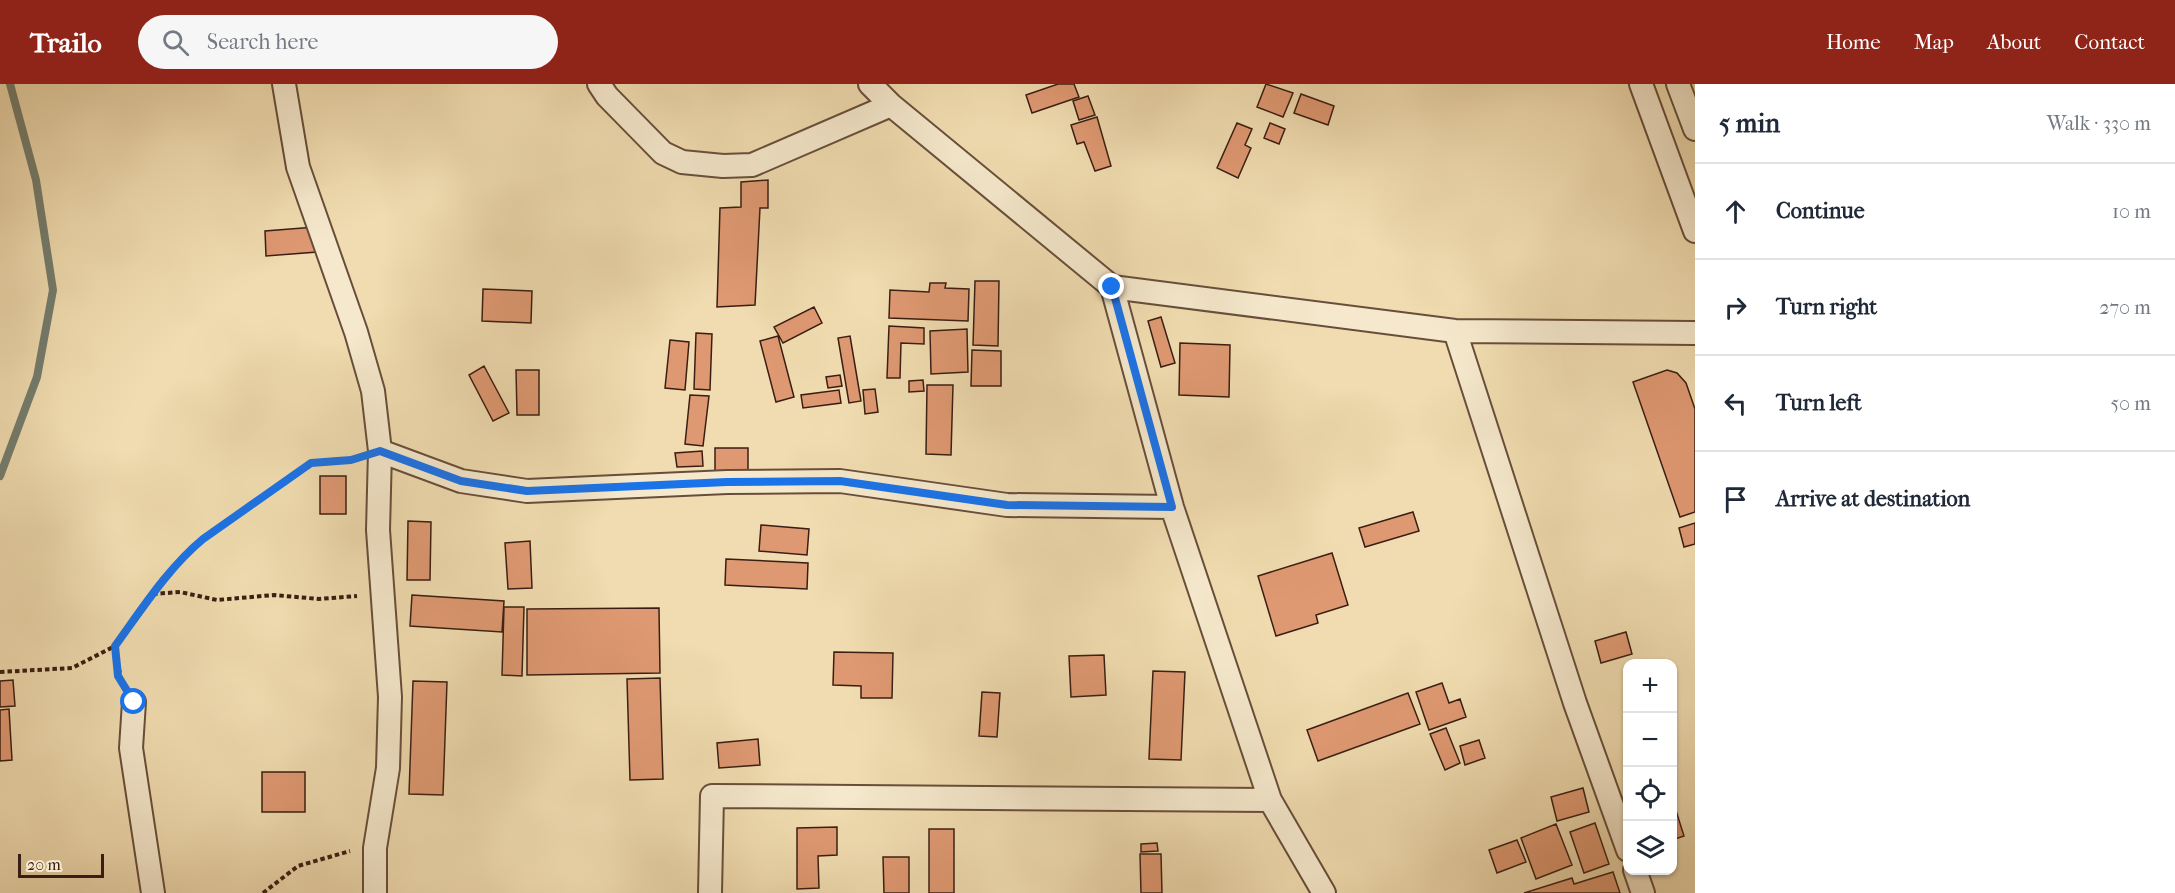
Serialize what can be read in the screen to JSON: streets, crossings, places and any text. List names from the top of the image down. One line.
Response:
{"scale_bar":"20 m","page":{"header":"Trailo","search":"Search here","nav":["Home","Map","About","Contact"],"heading":["5 min","Walk · 330 m"],"list":[["Continue","10 m"],["Turn right","270 m"],["Turn left","50 m"],"Arrive at destination"],"map_buttons":["+","−"],"scale":"20 m"}}
